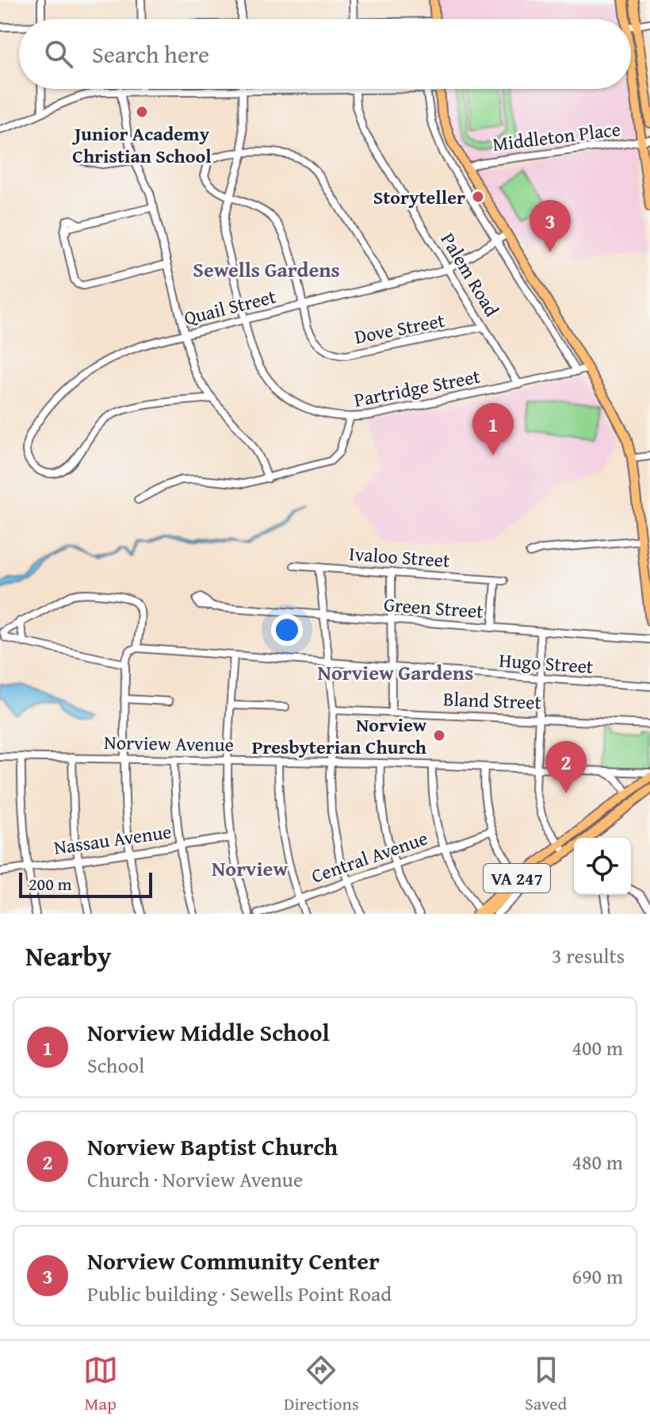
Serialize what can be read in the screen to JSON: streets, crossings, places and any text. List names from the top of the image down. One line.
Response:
{"streets":{"main road":["VA 247"],"street":["Middleton Place","Palem Road","Quail Street","Dove Street","Partridge Street","Ivaloo Street","Green Street","Hugo Street","Bland Street","Norview Avenue","Nassau Avenue","Central Avenue"]},"crossings":[["Palem Road","Quail Street"],["Palem Road","Dove Street"],["Palem Road","Partridge Street"],["Quail Street","Dove Street"],["Quail Street","Partridge Street"],["Dove Street","Partridge Street"],["Norview Avenue","VA 247"]],"districts":["Sewells Gardens","Norview Gardens","Norview"],"places":["Junior Academy Christian School","Storyteller","Norview Presbyterian Church"],"scale_bar":"200 m","page":{"search":"Search here","pins":["3","1","2"],"scale":"200 m","heading":["Nearby","3 results"],"list":[{"mark":"1","name":"Norview Middle School","note":"School","value":"400 m"},{"mark":"2","name":"Norview Baptist Church","note":"Church · Norview Avenue","value":"480 m"},{"mark":"3","name":"Norview Community Center","note":"Public building · Sewells Point Road","value":"690 m"}],"nav":["Map","Directions","Saved"]}}
